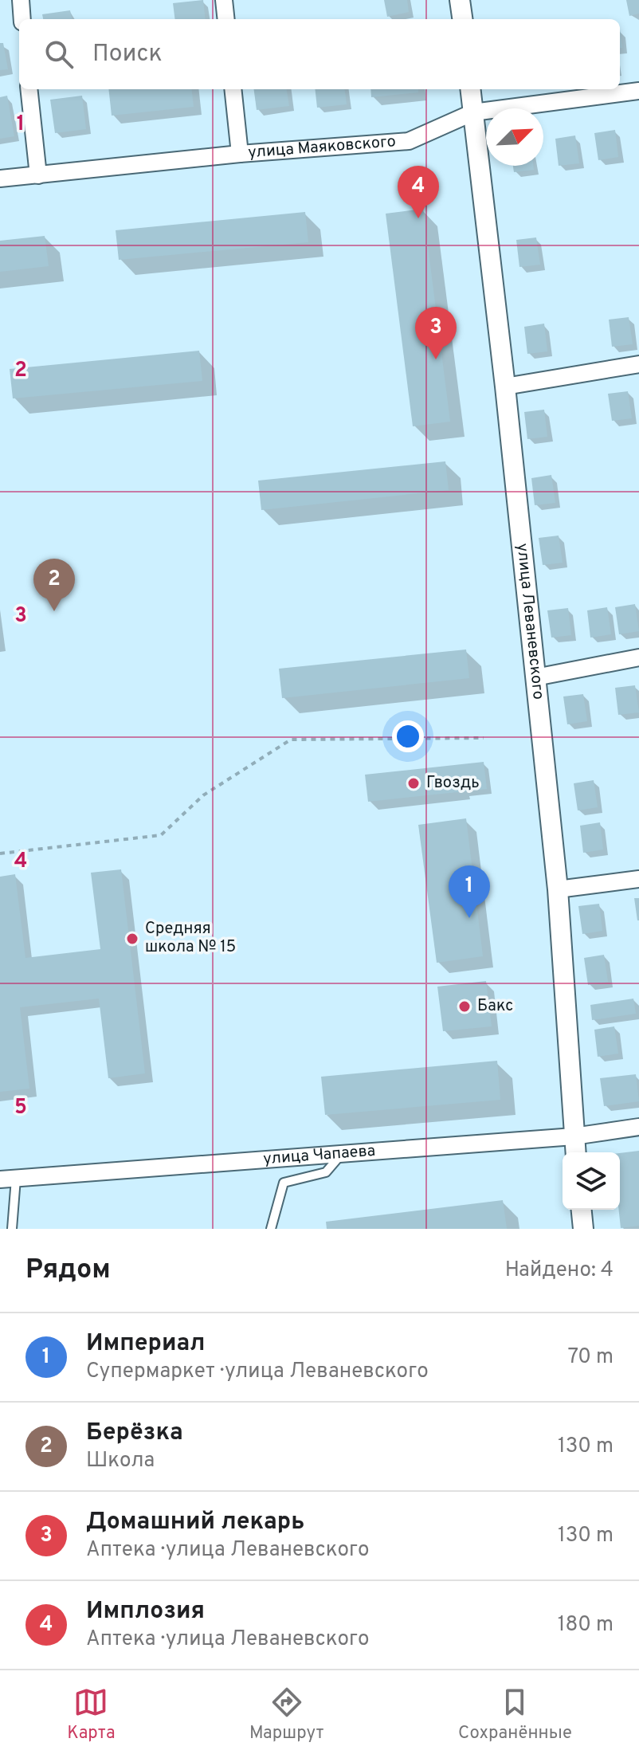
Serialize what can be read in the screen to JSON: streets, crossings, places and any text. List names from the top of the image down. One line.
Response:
{"streets":{"street":["улица Маяковского","улица Леваневского","улица Чапаева"]},"crossings":[["улица Маяковского","улица Леваневского"],["улица Леваневского","улица Чапаева"]],"places":["Гвоздь","Средняя школа № 15","Бакс"],"north":"top right","page":{"search":"Поиск","pins":["4","3","2","1"],"heading":["Рядом","Найдено: 4"],"list":[{"mark":"1","name":"Империал","note":"Супермаркет · улица Леваневского","value":"70 m"},{"mark":"2","name":"Берёзка","note":"Школа","value":"130 m"},{"mark":"3","name":"Домашний лекарь","note":"Аптека · улица Леваневского","value":"130 m"},{"mark":"4","name":"Имплозия","note":"Аптека · улица Леваневского","value":"180 m"}],"nav":["Карта","Маршрут","Сохранённые"]},"grid":{"rows":["1","2","3","4","5"]}}
